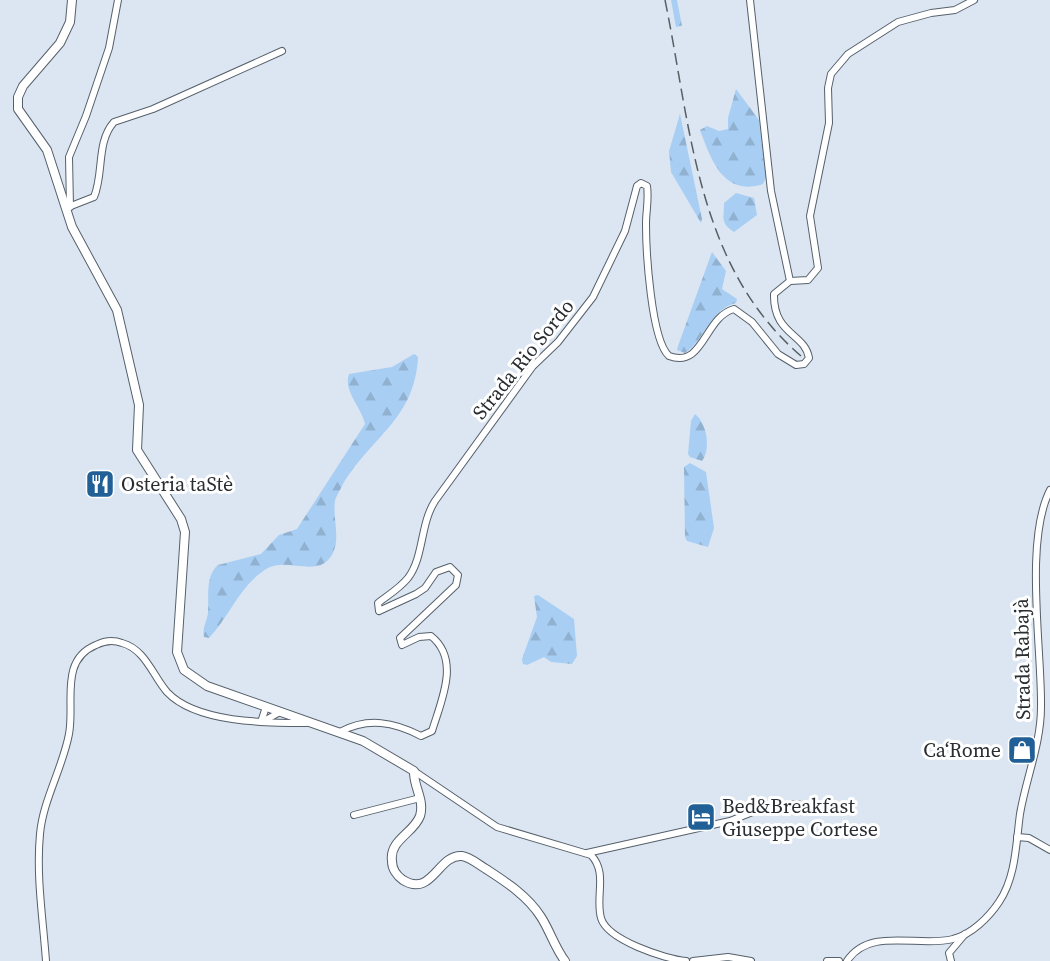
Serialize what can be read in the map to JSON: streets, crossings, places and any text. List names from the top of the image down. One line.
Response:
{"streets":{"street":["Strada Rio Sordo","Strada Rabajà"]},"places":{"restaurant":["Osteria taStè"],"shop":["Ca‘Rome"],"hotel":["Bed&Breakfast Giuseppe Cortese"]}}
